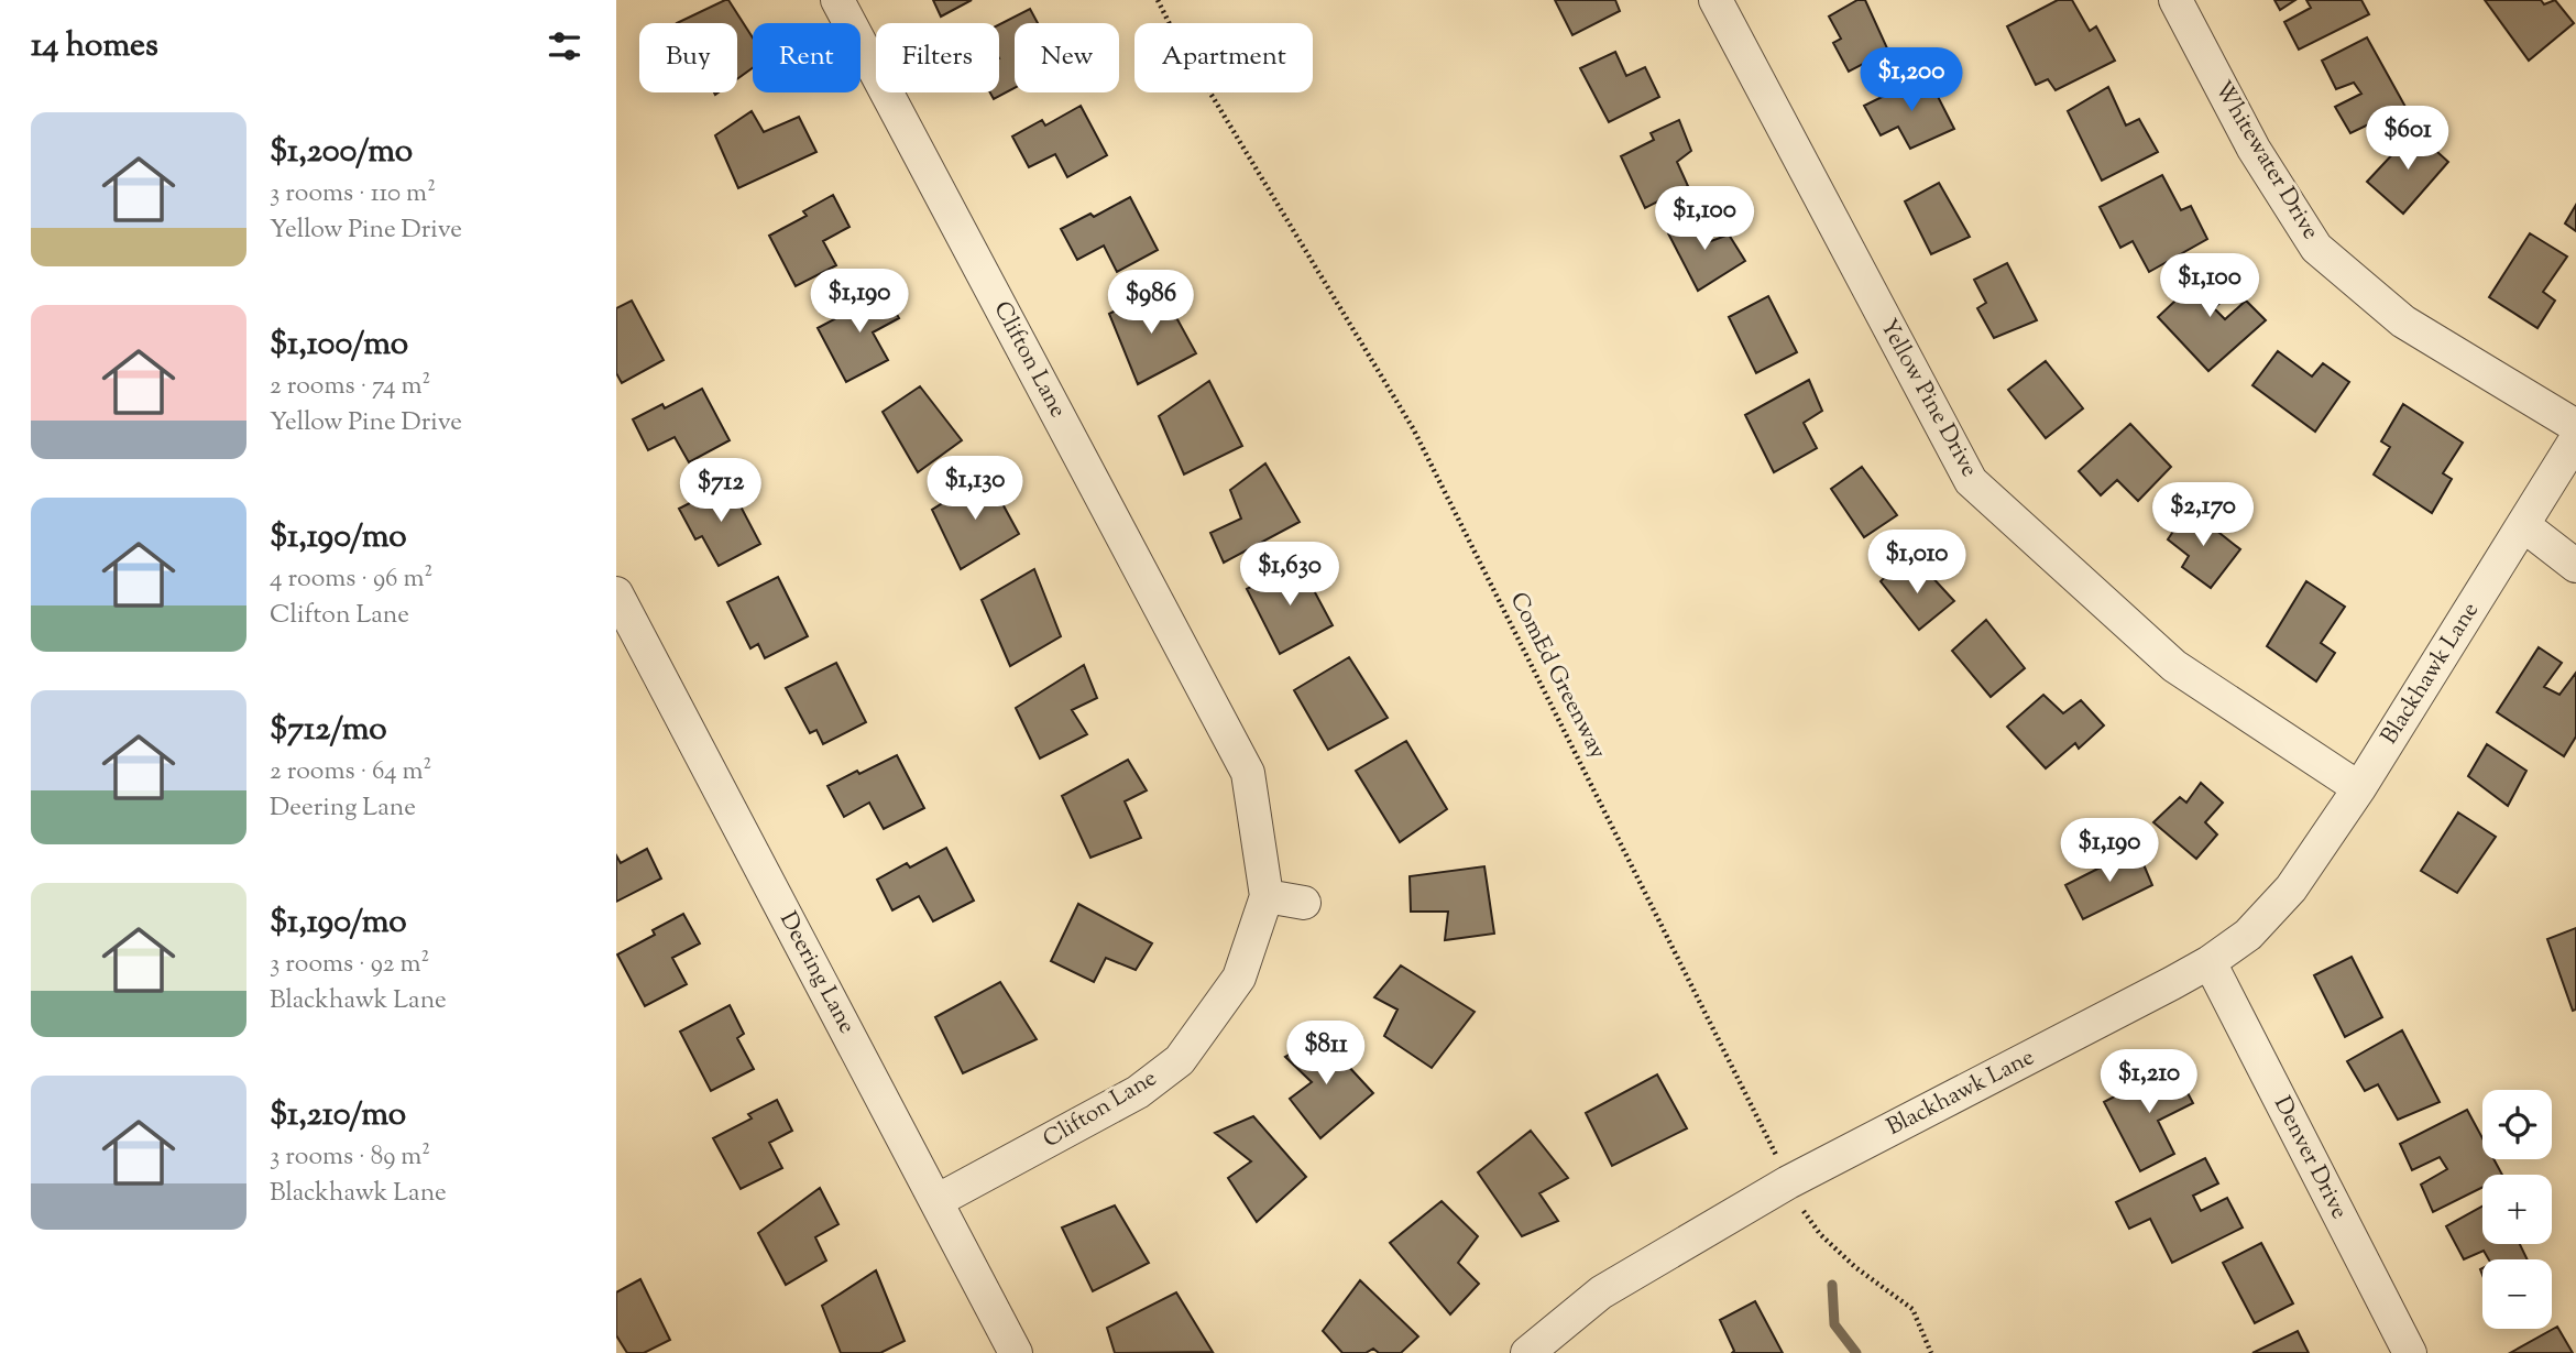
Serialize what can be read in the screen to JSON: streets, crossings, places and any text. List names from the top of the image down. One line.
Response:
{"streets":{"street":["Whitewater Drive","Clifton Lane","Yellow Pine Drive","Blackhawk Lane","Deering Lane","Denver Drive"],"path":["ComEd Greenway"]},"crossings":[["Clifton Lane","Deering Lane"],["Yellow Pine Drive","Blackhawk Lane"],["Blackhawk Lane","ComEd Greenway"],["Blackhawk Lane","Denver Drive"]],"page":{"heading":"14 homes","chip":["Buy","Rent","Filters","New","Apartment"],"price":["$1,200","$601","$1,100","$1,100","$1,190","$986","$1,130","$712","$2,170","$1,010","$1,630","$1,190","$811","$1,210"],"list":[{"name":"$1,200/mo","note":"3 rooms · 110 m² · Yellow Pine Drive"},{"name":"$1,100/mo","note":"2 rooms · 74 m² · Yellow Pine Drive"},{"name":"$1,190/mo","note":"4 rooms · 96 m² · Clifton Lane"},{"name":"$712/mo","note":"2 rooms · 64 m² · Deering Lane"},{"name":"$1,190/mo","note":"3 rooms · 92 m² · Blackhawk Lane"},{"name":"$1,210/mo","note":"3 rooms · 89 m² · Blackhawk Lane"}],"map_buttons":["+","−"]}}
